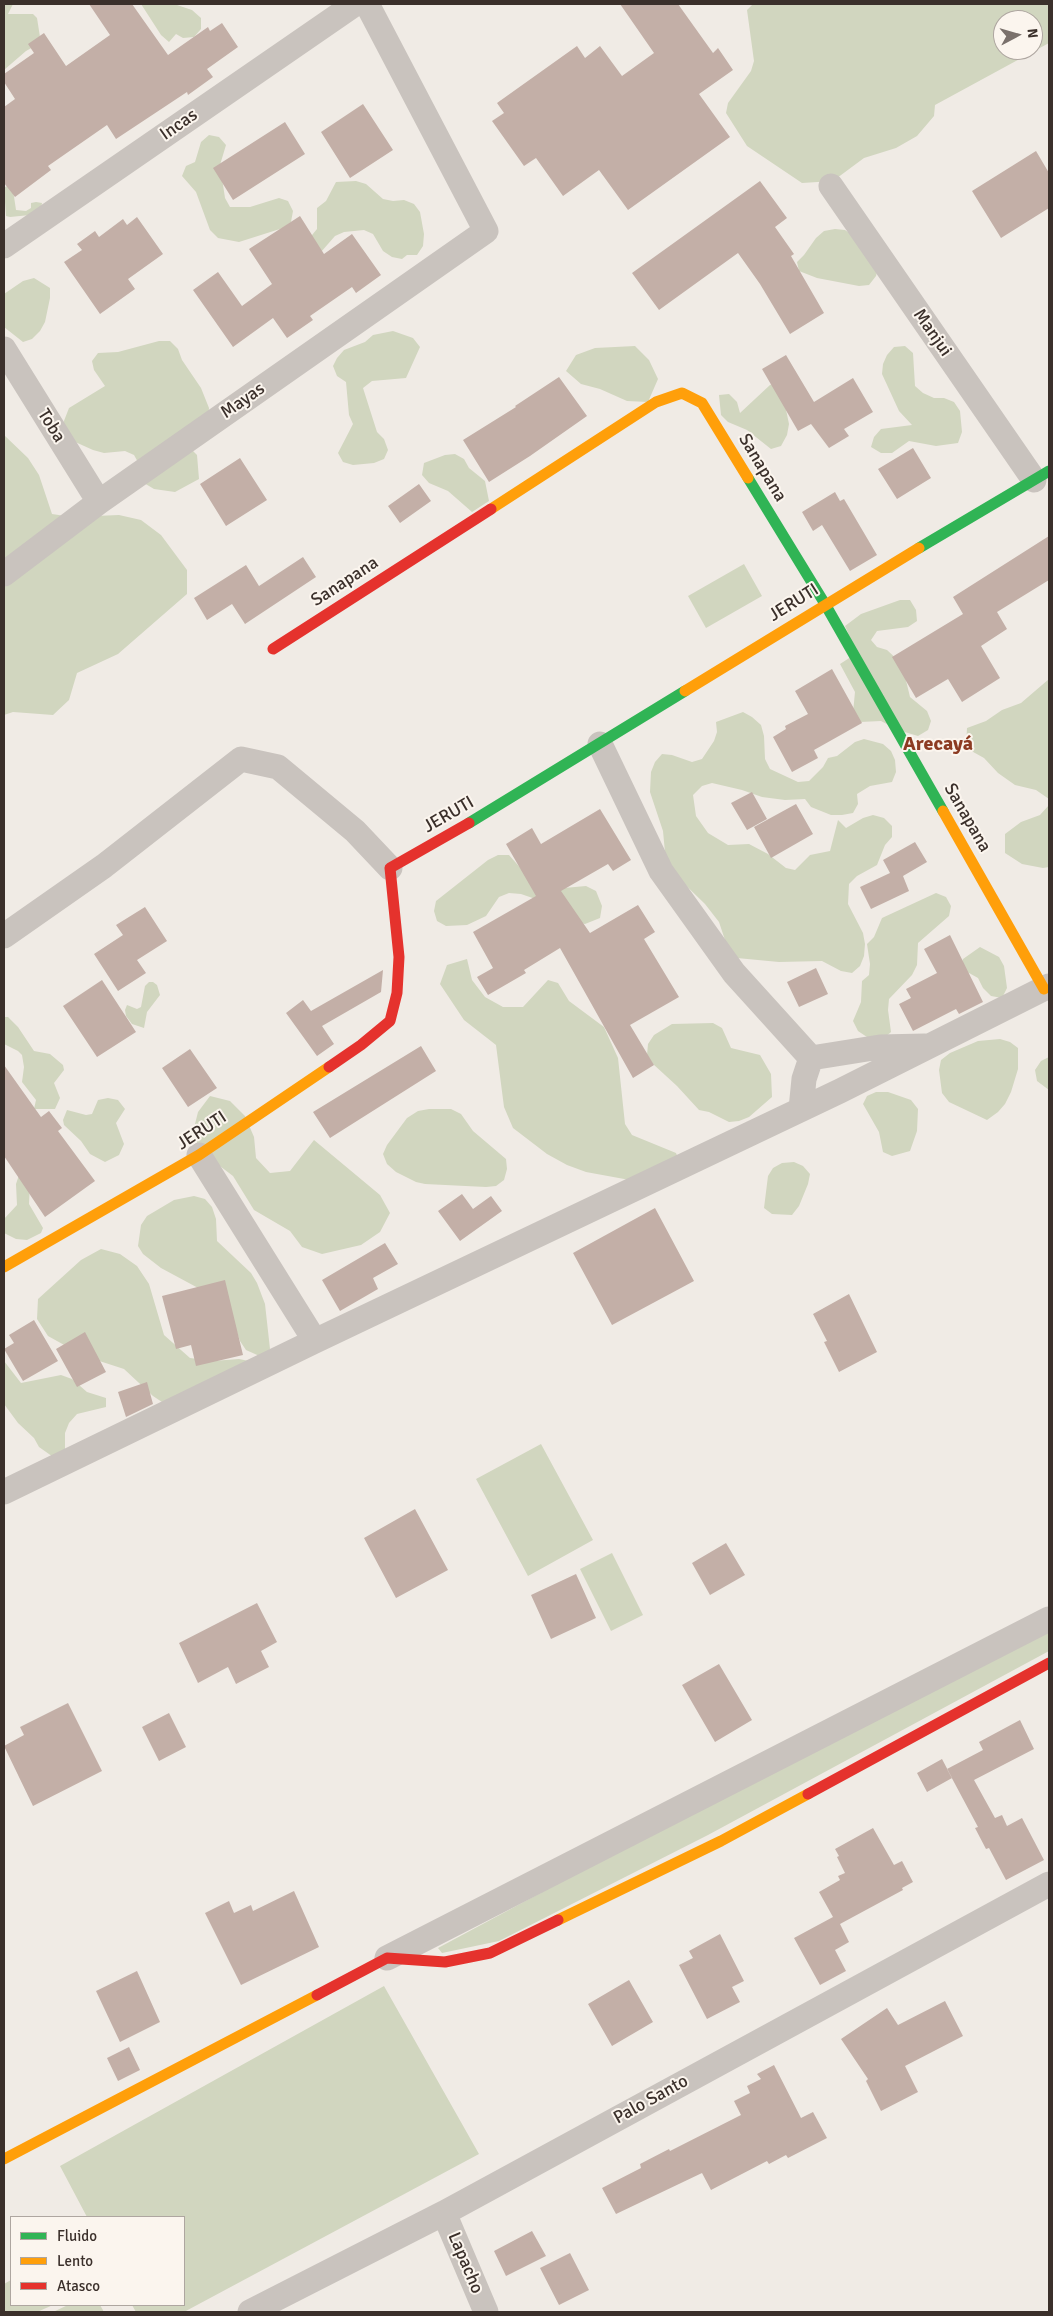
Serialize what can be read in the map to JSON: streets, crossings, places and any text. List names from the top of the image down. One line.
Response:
{"streets":{"street":["Incas","Manjui","Mayas","Toba","Sanapana","JERUTI","Palo Santo","Lapacho"]},"crossings":[["Manjui","JERUTI"],["Mayas","Toba"],["Sanapana","JERUTI"],["Palo Santo","Lapacho"]],"districts":["Arecayá"],"legend":["Fluido","Lento","Atasco"],"north":"right"}
